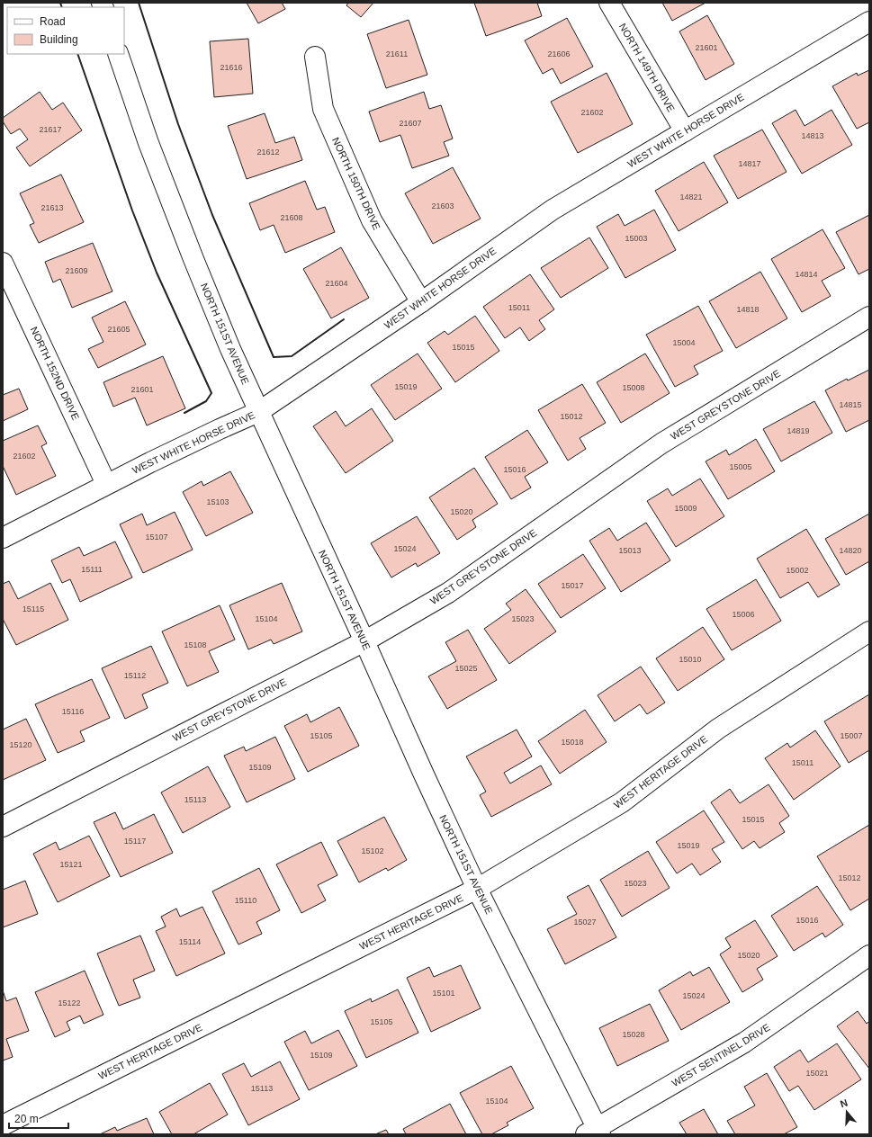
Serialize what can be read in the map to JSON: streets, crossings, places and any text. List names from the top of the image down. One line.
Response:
{"streets":{"street":["NORTH 149TH DRIVE","WEST WHITE HORSE DRIVE","NORTH 150TH DRIVE","NORTH 151ST AVENUE","NORTH 152ND DRIVE","WEST GREYSTONE DRIVE","WEST HERITAGE DRIVE","WEST SENTINEL DRIVE"]},"crossings":[["NORTH 149TH DRIVE","WEST WHITE HORSE DRIVE"],["WEST WHITE HORSE DRIVE","NORTH 150TH DRIVE"],["WEST WHITE HORSE DRIVE","NORTH 151ST AVENUE"],["WEST WHITE HORSE DRIVE","NORTH 152ND DRIVE"],["NORTH 151ST AVENUE","WEST GREYSTONE DRIVE"],["NORTH 151ST AVENUE","WEST HERITAGE DRIVE"],["NORTH 151ST AVENUE","WEST SENTINEL DRIVE"]],"house_numbers":["21601","21611","21606","21616","21602","21607","21617","14813","21612","14817","14821","21603","21613","21608","15003","21609","14814","21604","15011","14818","21605","15004","15015","15019","15008","21601","14815","15012","14819","21602","15005","15016","15103","15009","15020","15107","15024","15013","14820","15111","15002","15017","15115","15006","15104","15023","15108","15010","15025","15112","15116","15105","15007","15018","15120","15011","15109","15113","15015","15117","15019","15102","15121","15012","15023","15110","15016","15027","15114","15020","15101","15024","15122","15105","15028","15109","15021","15113","15104"],"legend":["Road","Building"],"scale_bar":"20 m","north":"top"}
